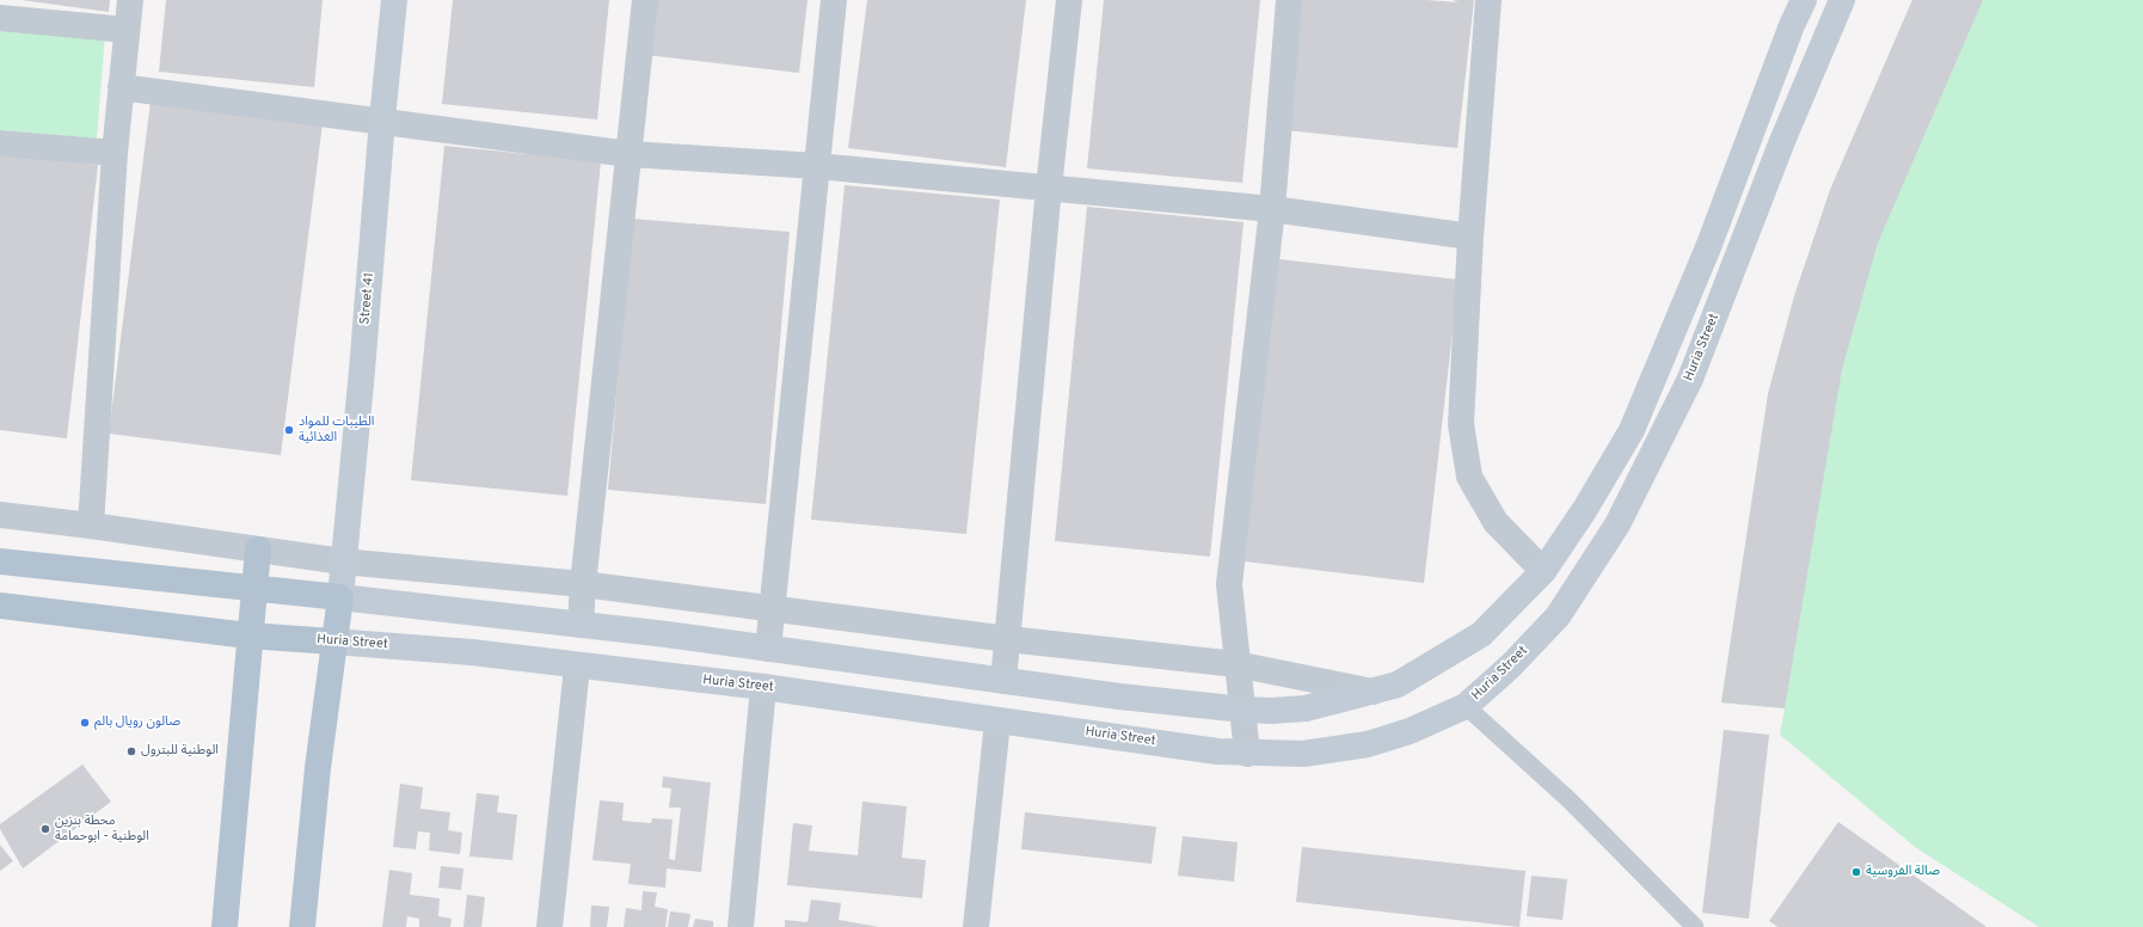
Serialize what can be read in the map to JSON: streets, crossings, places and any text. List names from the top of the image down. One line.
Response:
{"streets":{"main road":["Street 41","Huria Street"]},"places":["الطيبات للمواد الغذائية","صالون رويال بالم","الوطنية للبترول","محطة بنزين الوطنية - ابوحمامة","صالة الفروسية"]}
